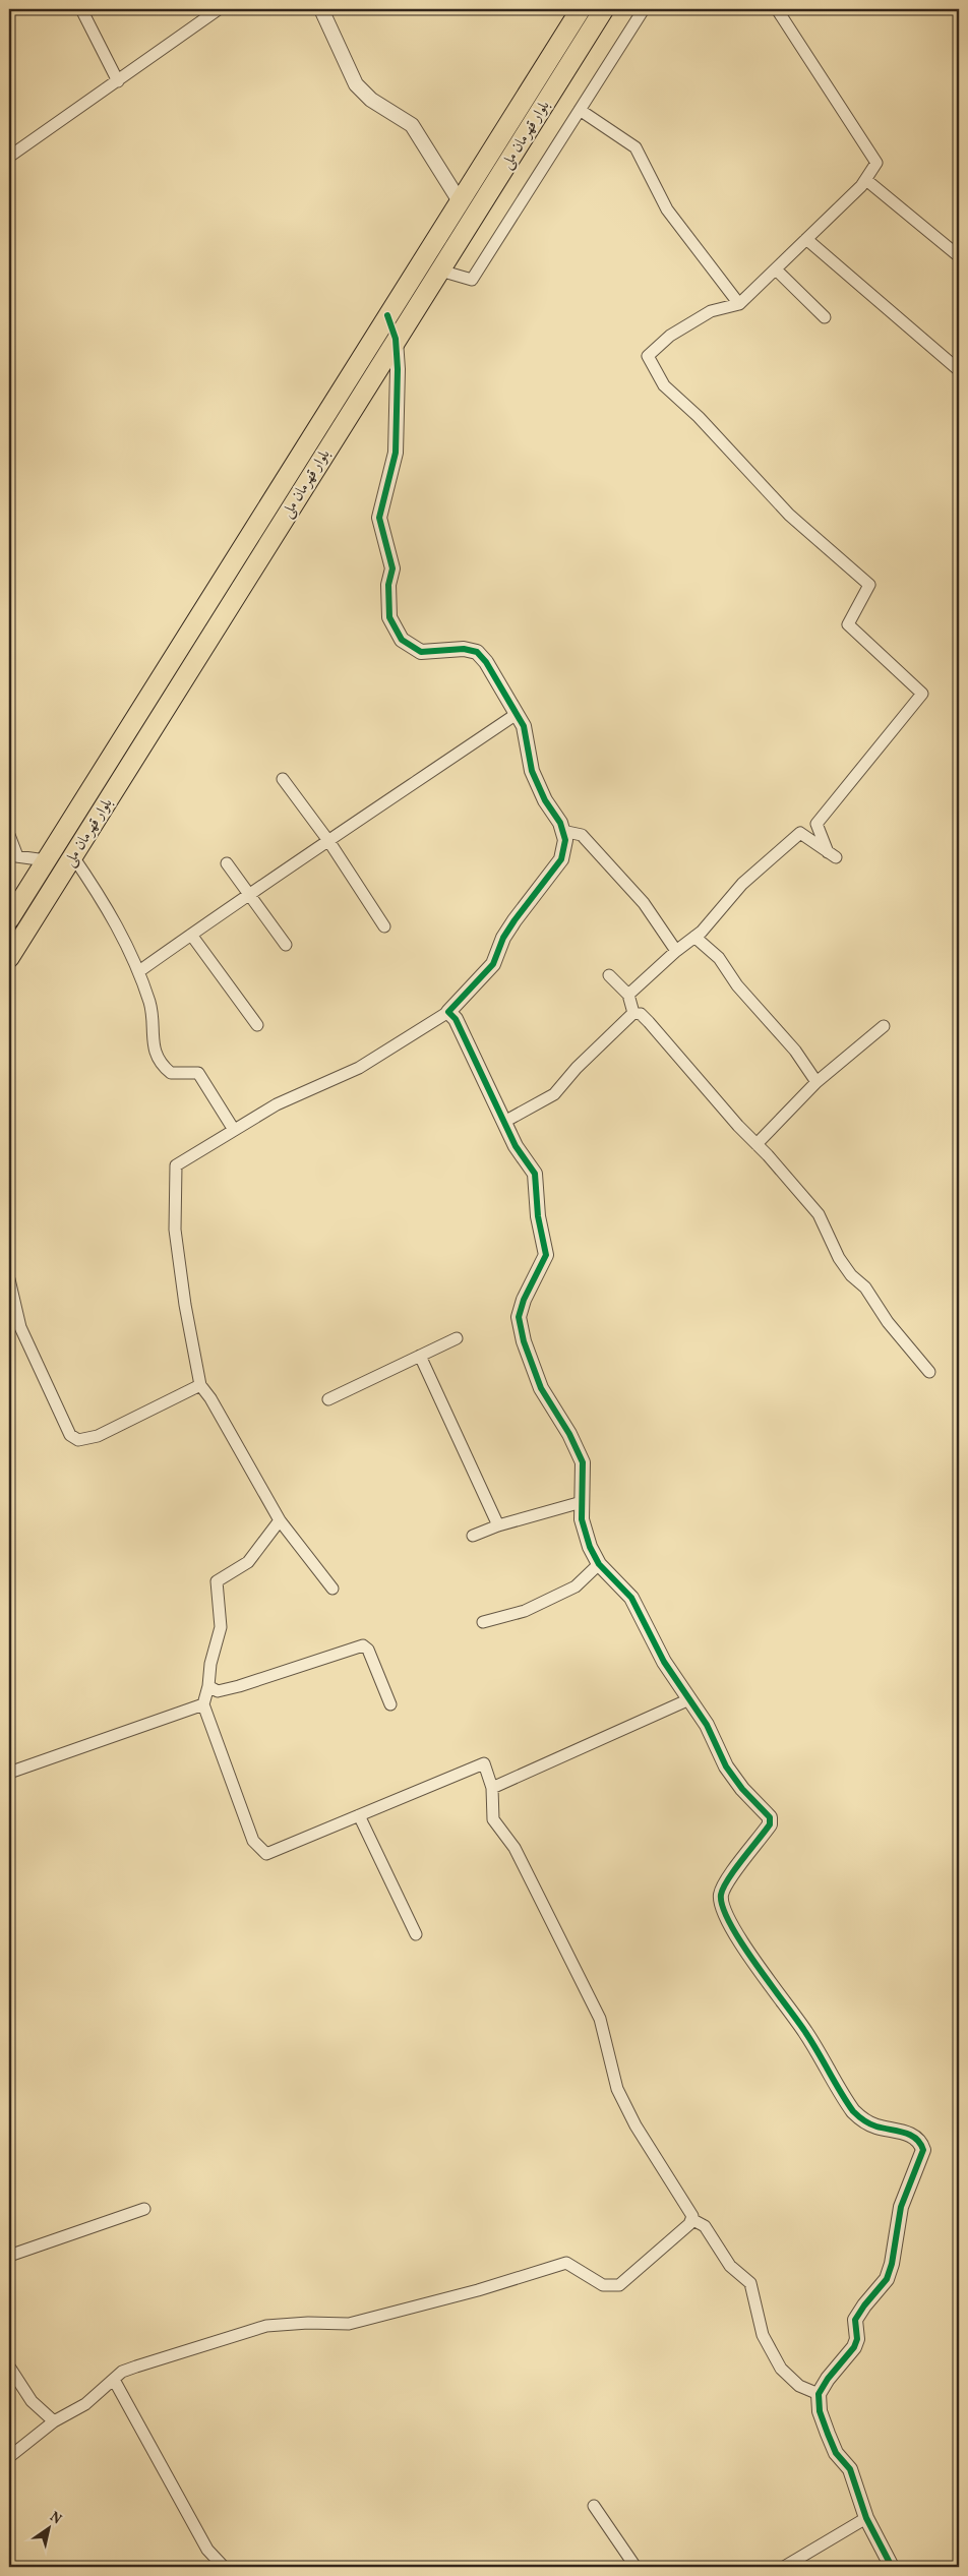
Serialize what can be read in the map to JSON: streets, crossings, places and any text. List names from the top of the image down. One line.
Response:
{"streets":{"highway":["بلوار قهرمان ملی"]},"north":"top right"}
